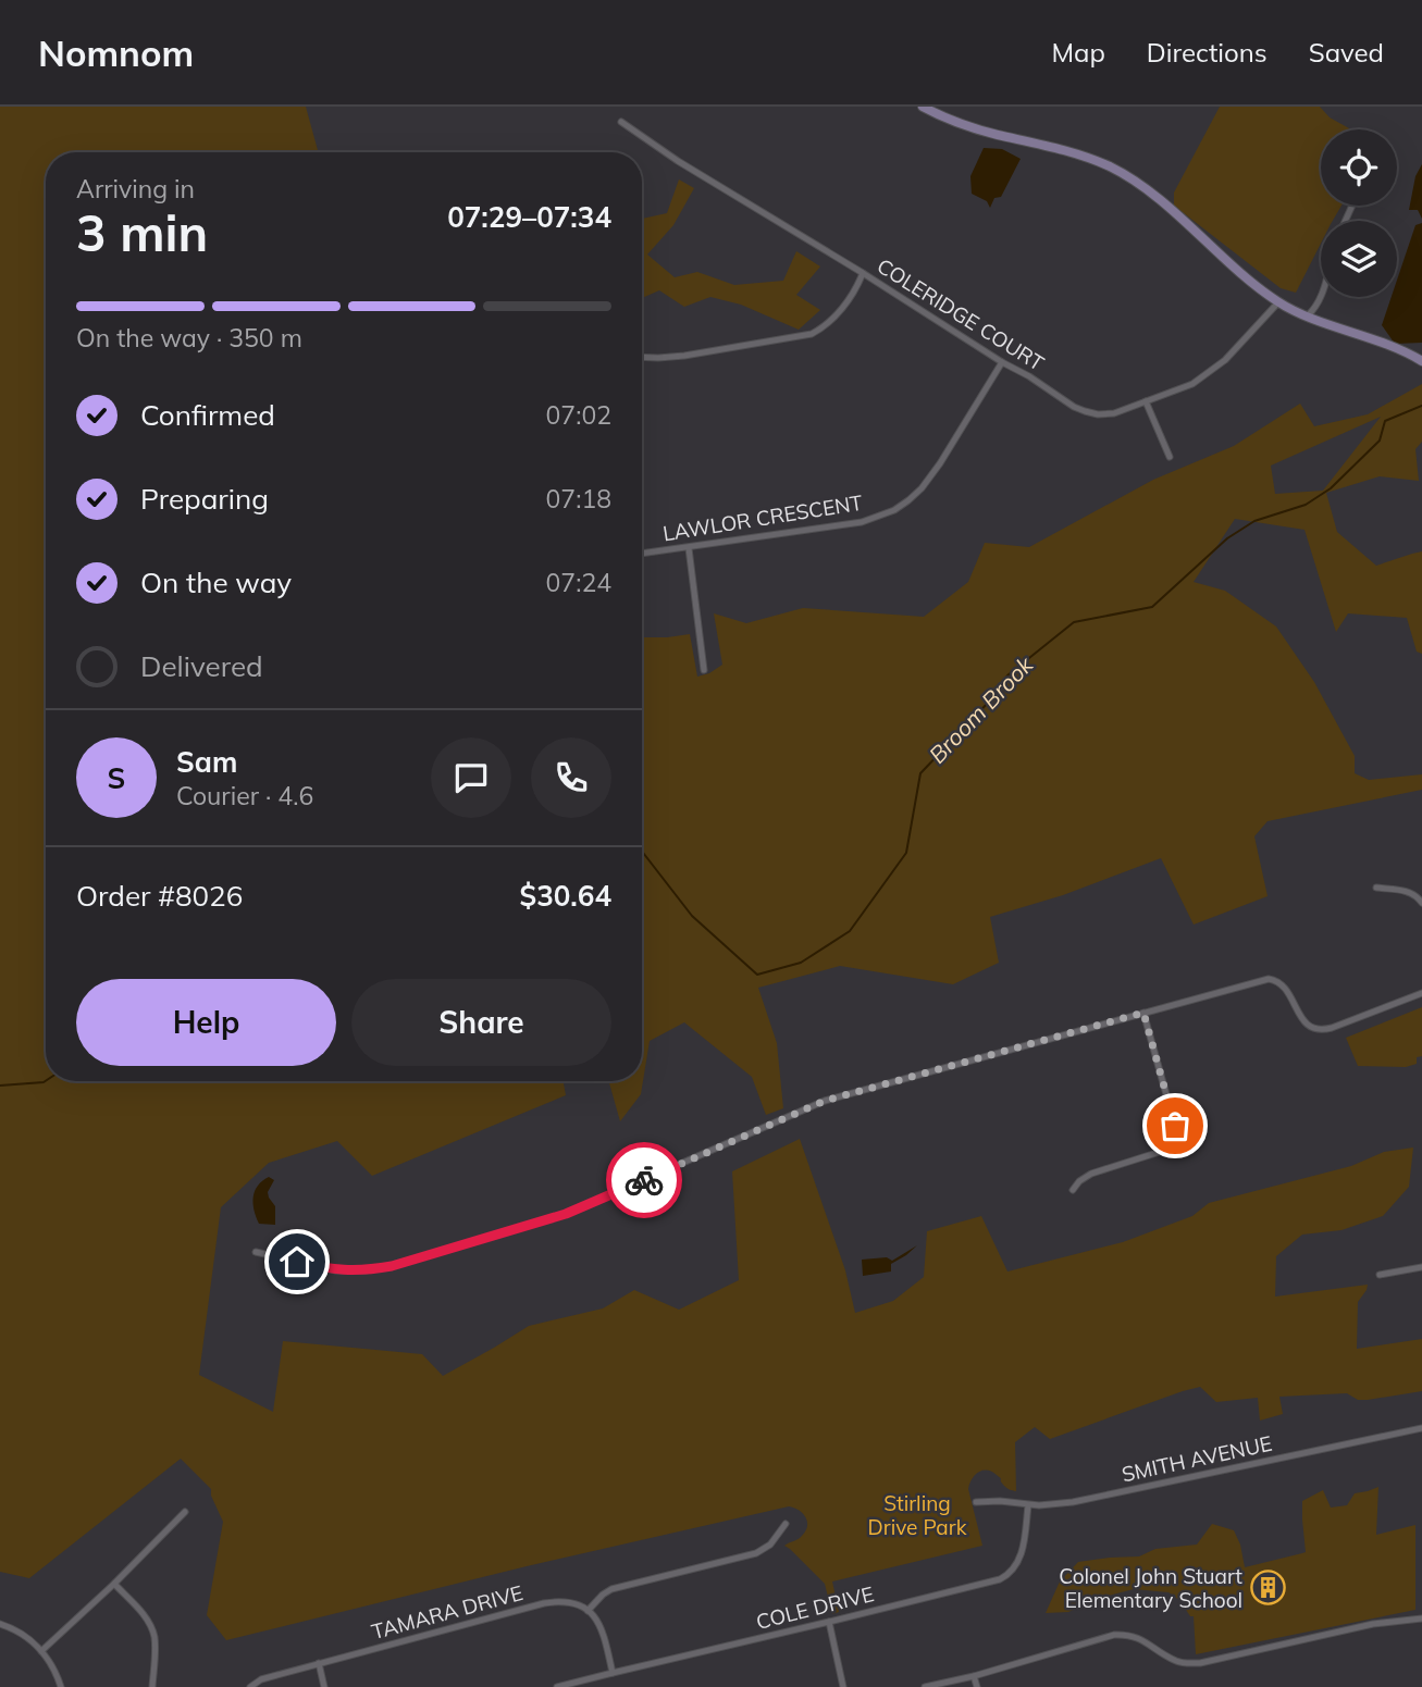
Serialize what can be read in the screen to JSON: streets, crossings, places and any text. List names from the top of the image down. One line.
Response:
{"streets":{"street":["COLERIDGE COURT","LAWLOR CRESCENT","SMITH AVENUE","COLE DRIVE","TAMARA DRIVE"]},"crossings":[["COLERIDGE COURT","LAWLOR CRESCENT"],["SMITH AVENUE","COLE DRIVE"]],"water":["Broom Brook"],"parks":["Stirling Drive Park"],"places":{"building":["Colonel John Stuart Elementary School"]},"page":{"header":"Nomnom","nav":["Map","Directions","Saved"],"heading":["3 min","Arriving in","07:29–07:34"],"panel":["Sam","Courier · 4.6","Order #8026","$30.64"],"bar":"On the way · 350 m","list":[["Confirmed","07:02"],["Preparing","07:18"],["On the way","07:24"],"Delivered"],"round":"S","buttons":["Help","Share"]}}
